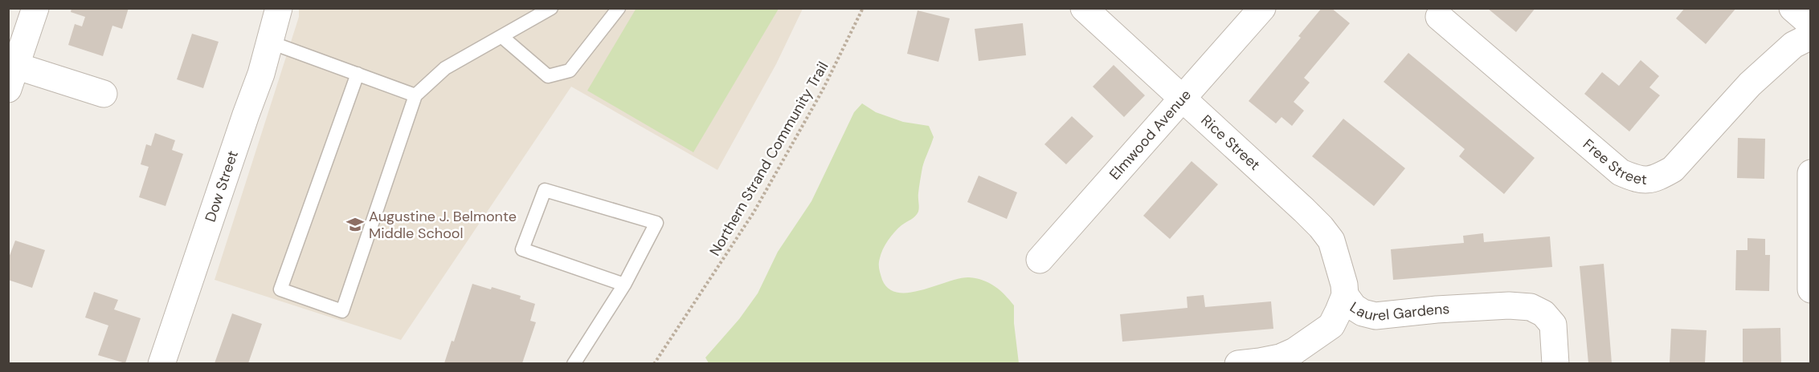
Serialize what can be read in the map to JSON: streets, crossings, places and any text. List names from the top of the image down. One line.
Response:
{"streets":{"street":["Elmwood Avenue","Rice Street","Free Street","Dow Street","Laurel Gardens"],"path":["Northern Strand Community Trail"]},"crossings":[["Elmwood Avenue","Rice Street"],["Rice Street","Laurel Gardens"]],"places":{"school or university":["Augustine J. Belmonte Middle School"]}}
